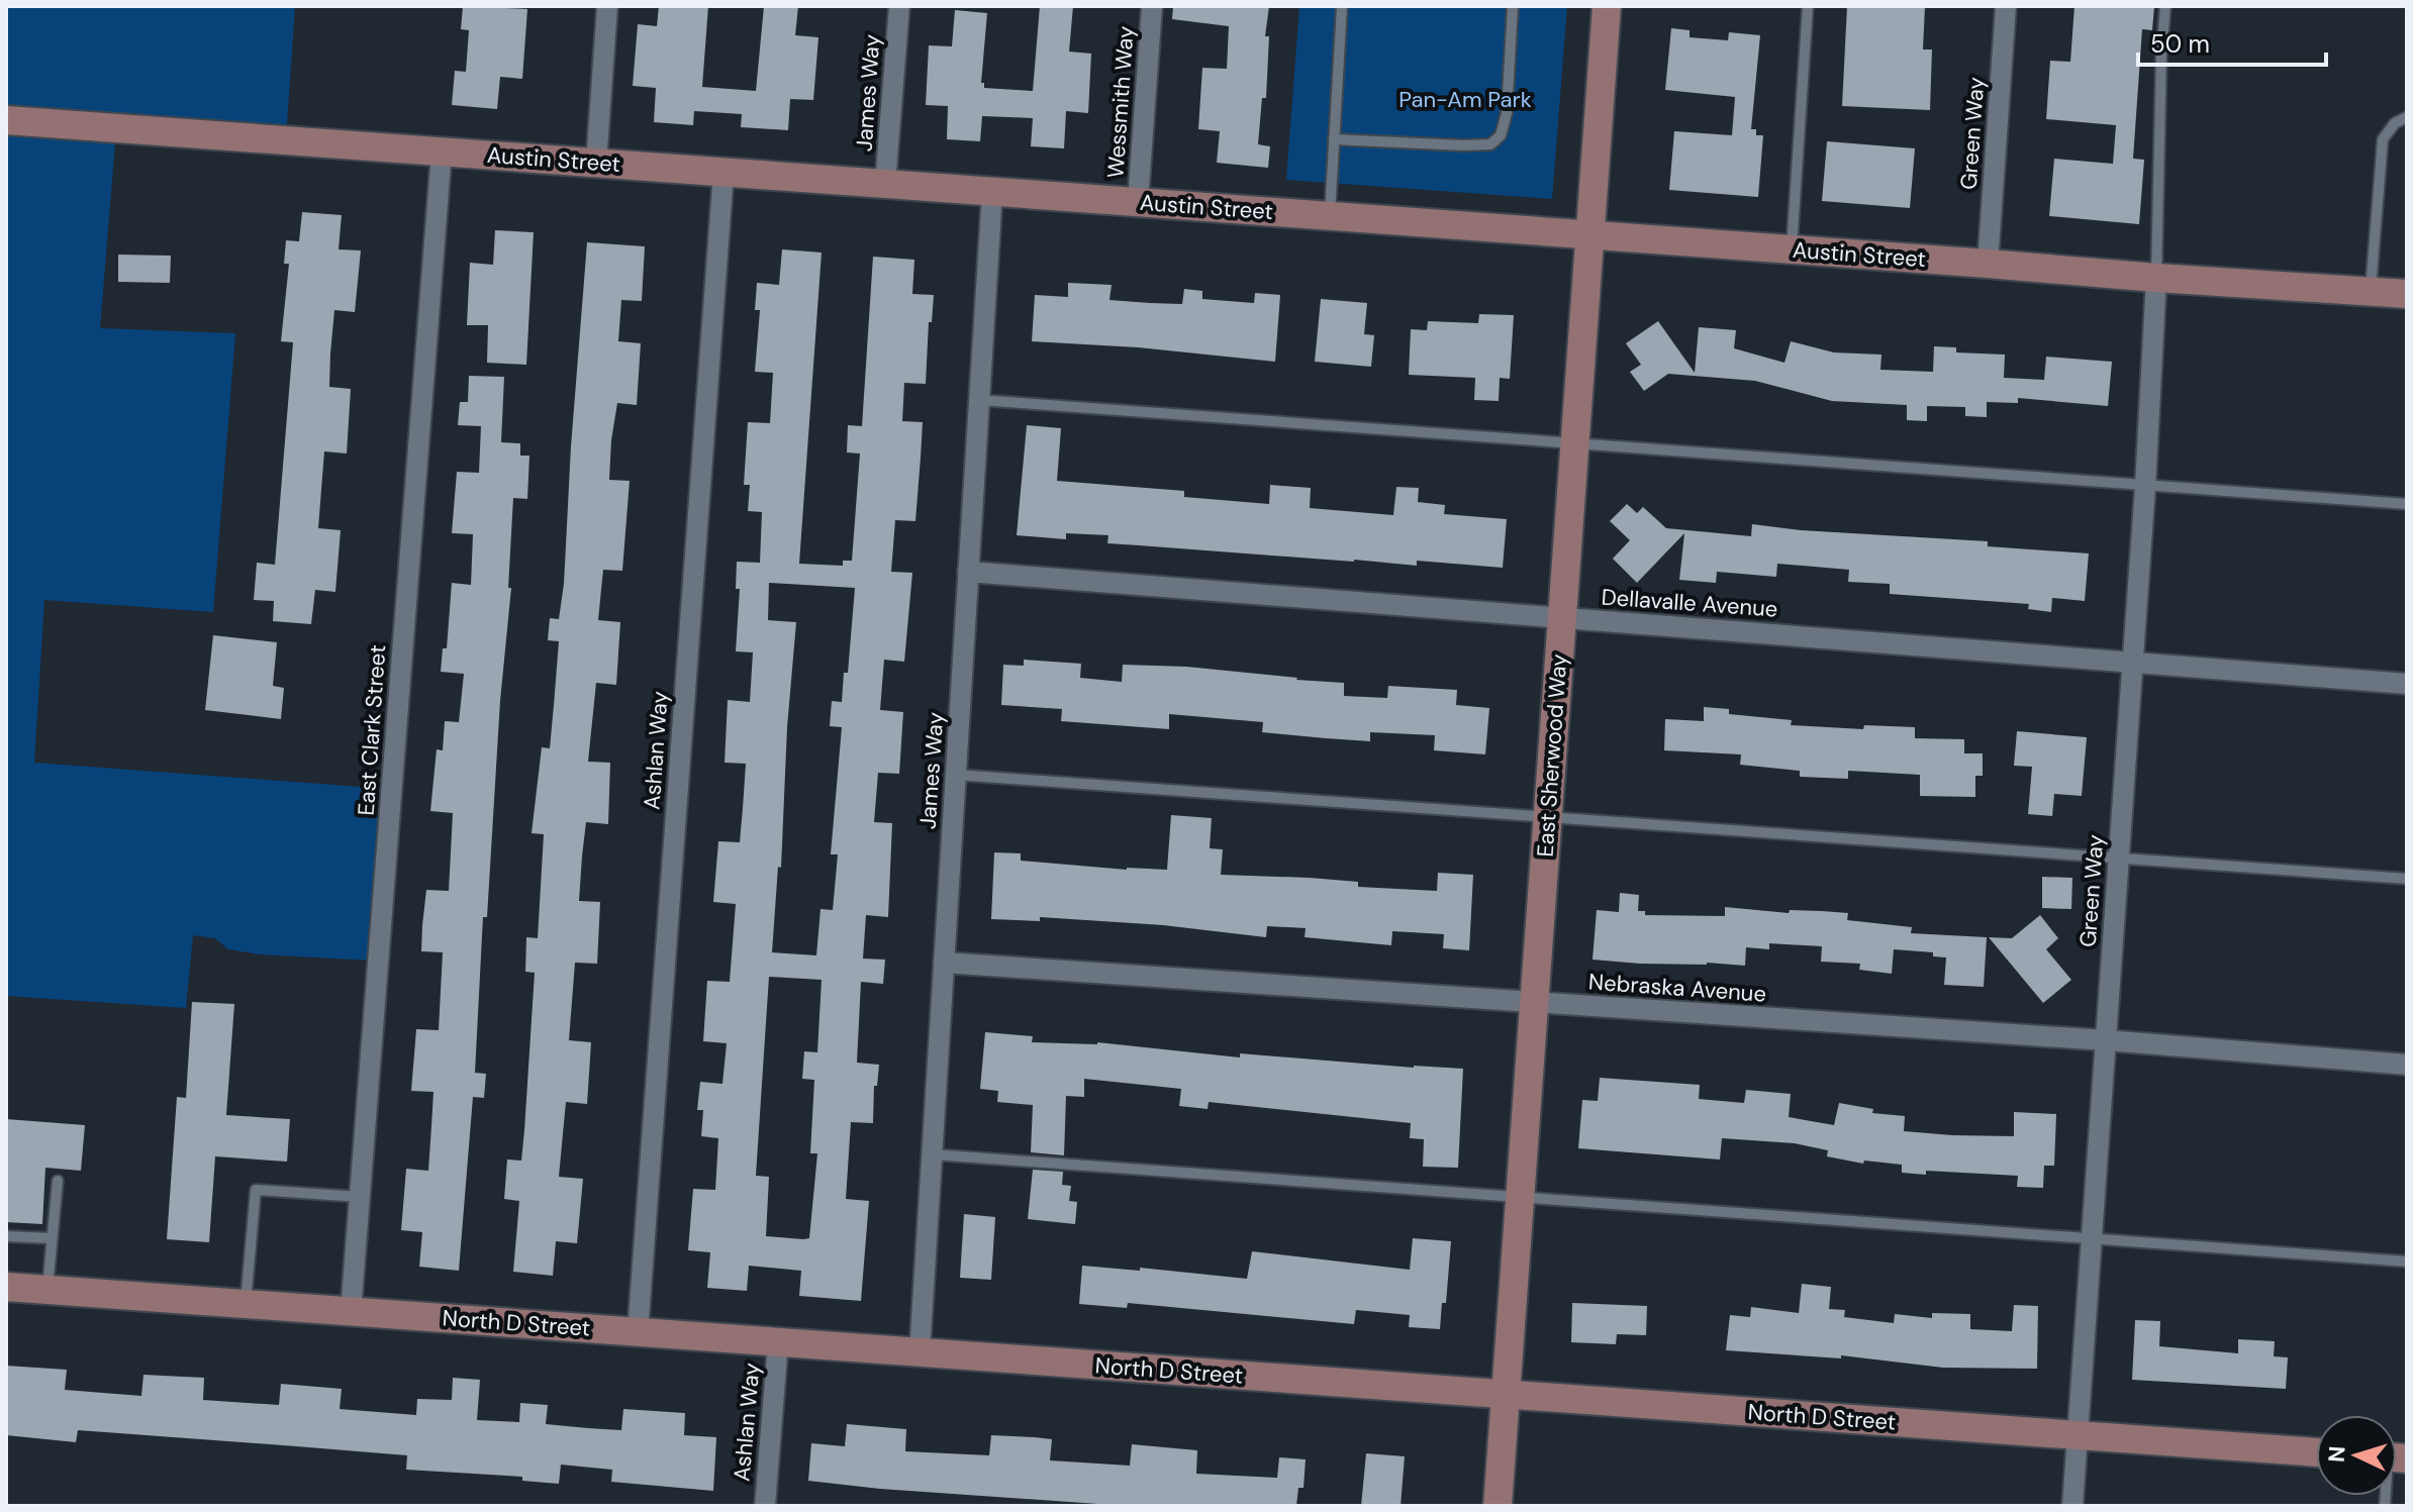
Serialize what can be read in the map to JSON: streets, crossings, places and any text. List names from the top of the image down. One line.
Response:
{"streets":{"street":["James Way","Wessmith Way","Green Way","Austin Street","Dellavalle Avenue","East Clark Street","Ashlan Way","East Sherwood Way","Nebraska Avenue","North D Street"]},"crossings":[["James Way","Austin Street"],["James Way","Dellavalle Avenue"],["James Way","Nebraska Avenue"],["James Way","North D Street"],["Wessmith Way","Austin Street"],["Green Way","Austin Street"],["Green Way","Dellavalle Avenue"],["Green Way","Nebraska Avenue"],["Green Way","North D Street"],["Austin Street","East Clark Street"],["Austin Street","Ashlan Way"],["Austin Street","East Sherwood Way"],["Dellavalle Avenue","East Sherwood Way"],["East Clark Street","North D Street"],["Ashlan Way","North D Street"],["East Sherwood Way","Nebraska Avenue"],["East Sherwood Way","North D Street"]],"parks":["Pan-Am Park"],"scale_bar":"50 m","north":"left"}
